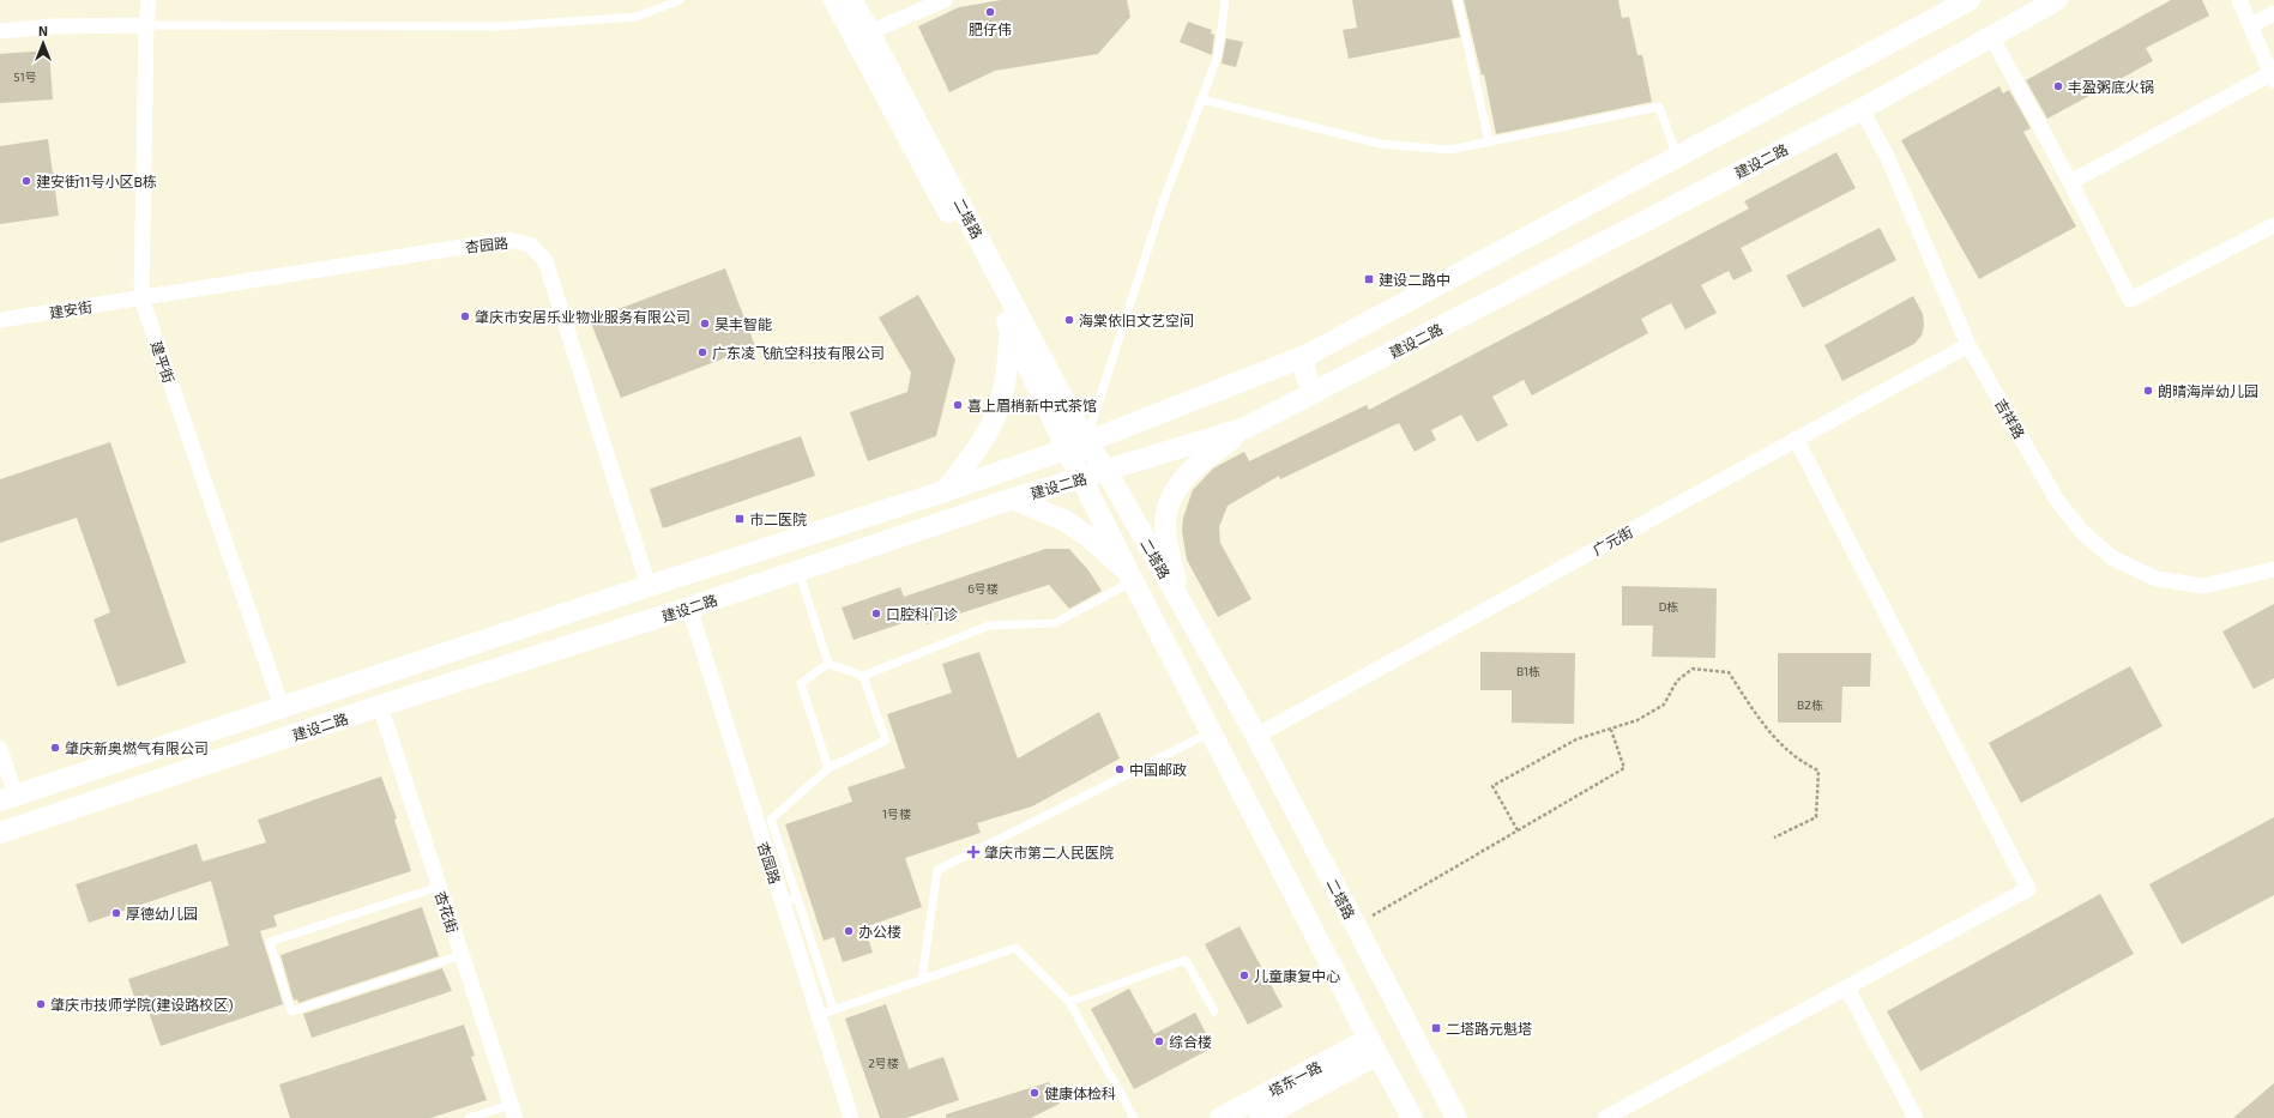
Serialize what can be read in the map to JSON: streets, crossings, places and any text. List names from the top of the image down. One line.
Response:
{"streets":{"main road":["建设二路","二塔路","塔东一路"],"street":["杏园路","建安街","建平街","吉祥路","广元街","杏花街"]},"crossings":[["建设二路","二塔路"],["建设二路","杏园路"],["建设二路","建平街"],["建设二路","吉祥路"],["建设二路","杏花街"],["二塔路","广元街"],["二塔路","塔东一路"],["杏园路","建安街"],["杏园路","建平街"],["建安街","建平街"],["吉祥路","广元街"]],"places":{"other":["肥仔伟","丰盈粥底火锅","建安街11号小区B栋","肇庆市安居乐业物业服务有限公司","海棠依旧文艺空间","昊丰智能","广东凌飞航空科技有限公司","朗晴海岸幼儿园","喜上眉梢新中式茶馆","口腔科门诊","肇庆新奥燃气有限公司","中国邮政","厚德幼儿园","办公楼","儿童康复中心","肇庆市技师学院(建设路校区)","综合楼","健康体检科"],"transit":["建设二路中","市二医院","二塔路元魁塔"],"health":["肇庆市第二人民医院"]},"house_numbers":["51号","6号楼","D栋","B1栋","B2栋","1号楼","2号楼"],"north":"top"}
